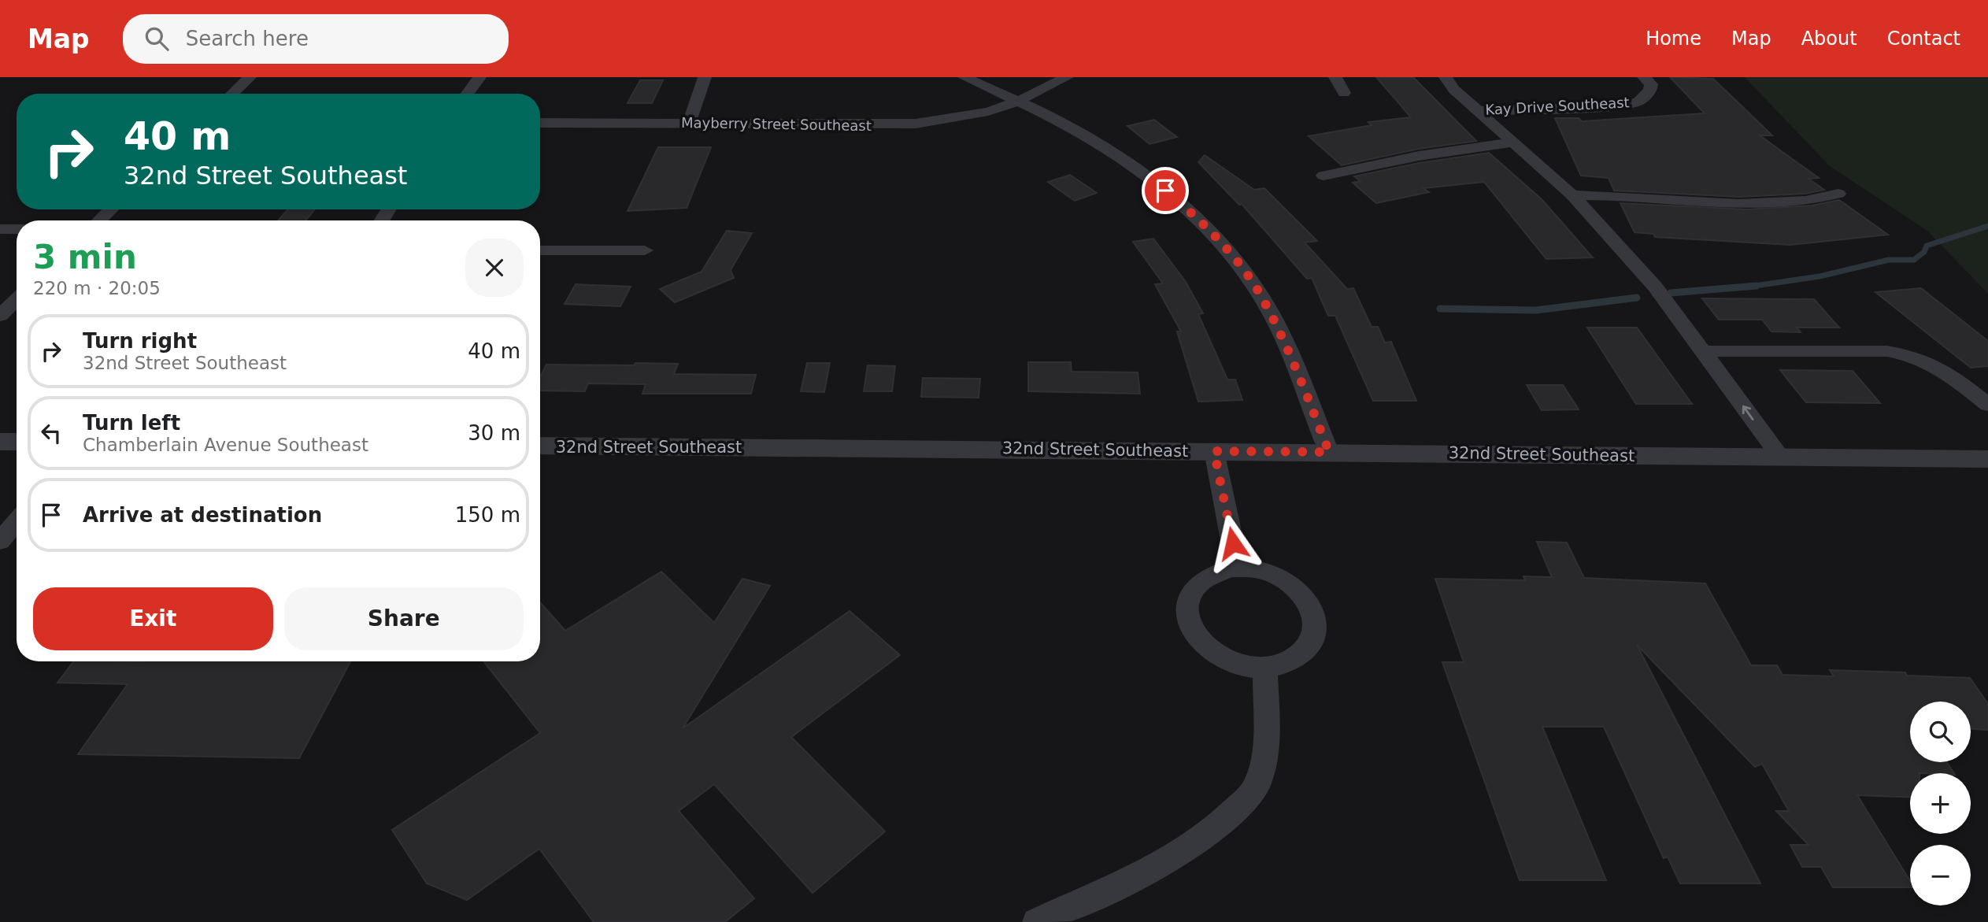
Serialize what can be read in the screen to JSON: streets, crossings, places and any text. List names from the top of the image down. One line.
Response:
{"streets":{"street":["Kay Drive Southeast","Mayberry Street Southeast","32nd Street Southeast"]},"page":{"header":"Map","search":"Search here","nav":["Home","Map","About","Contact"],"turn":["40 m","32nd Street Southeast"],"heading":["3 min","220 m · 20:05"],"list":[{"name":"Turn right","note":"32nd Street Southeast","value":"40 m"},{"name":"Turn left","note":"Chamberlain Avenue Southeast","value":"30 m"},{"name":"Arrive at destination","value":"150 m"}],"buttons":["Exit","Share"],"map_buttons":["+","−"]}}
